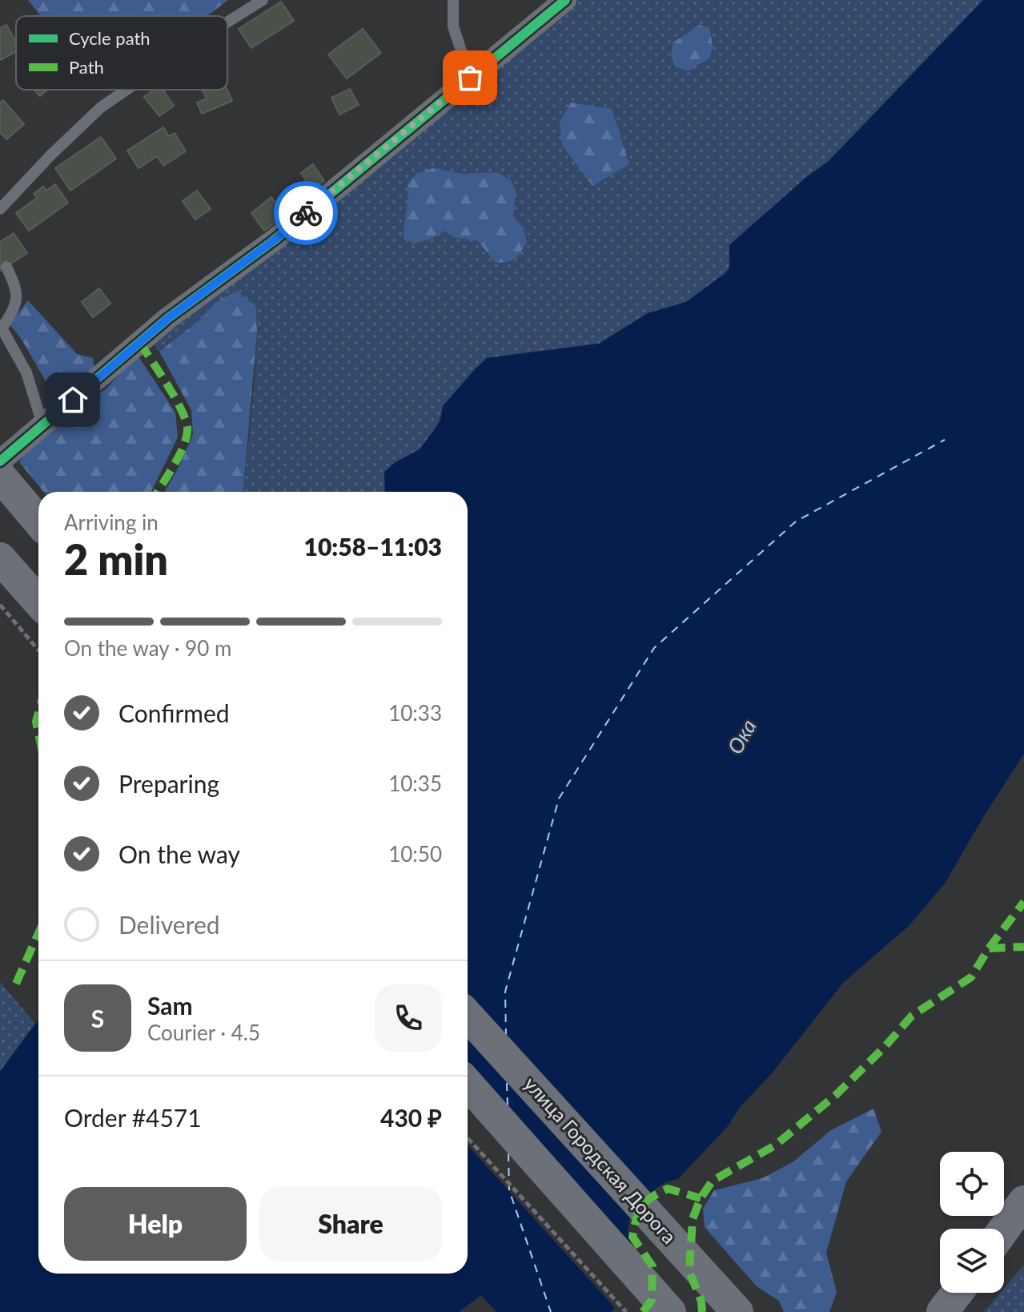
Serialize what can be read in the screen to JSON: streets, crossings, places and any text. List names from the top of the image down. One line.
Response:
{"streets":{"main road":["улица Городская Дорога"]},"water":["Ока"],"legend":["Cycle path","Path"],"page":{"heading":["2 min","Arriving in","10:58–11:03"],"panel":["Sam","Courier · 4.5","Order #4571","430 ₽"],"bar":"On the way · 90 m","list":[["Confirmed","10:33"],["Preparing","10:35"],["On the way","10:50"],"Delivered"],"round":"S","buttons":["Help","Share"]}}
